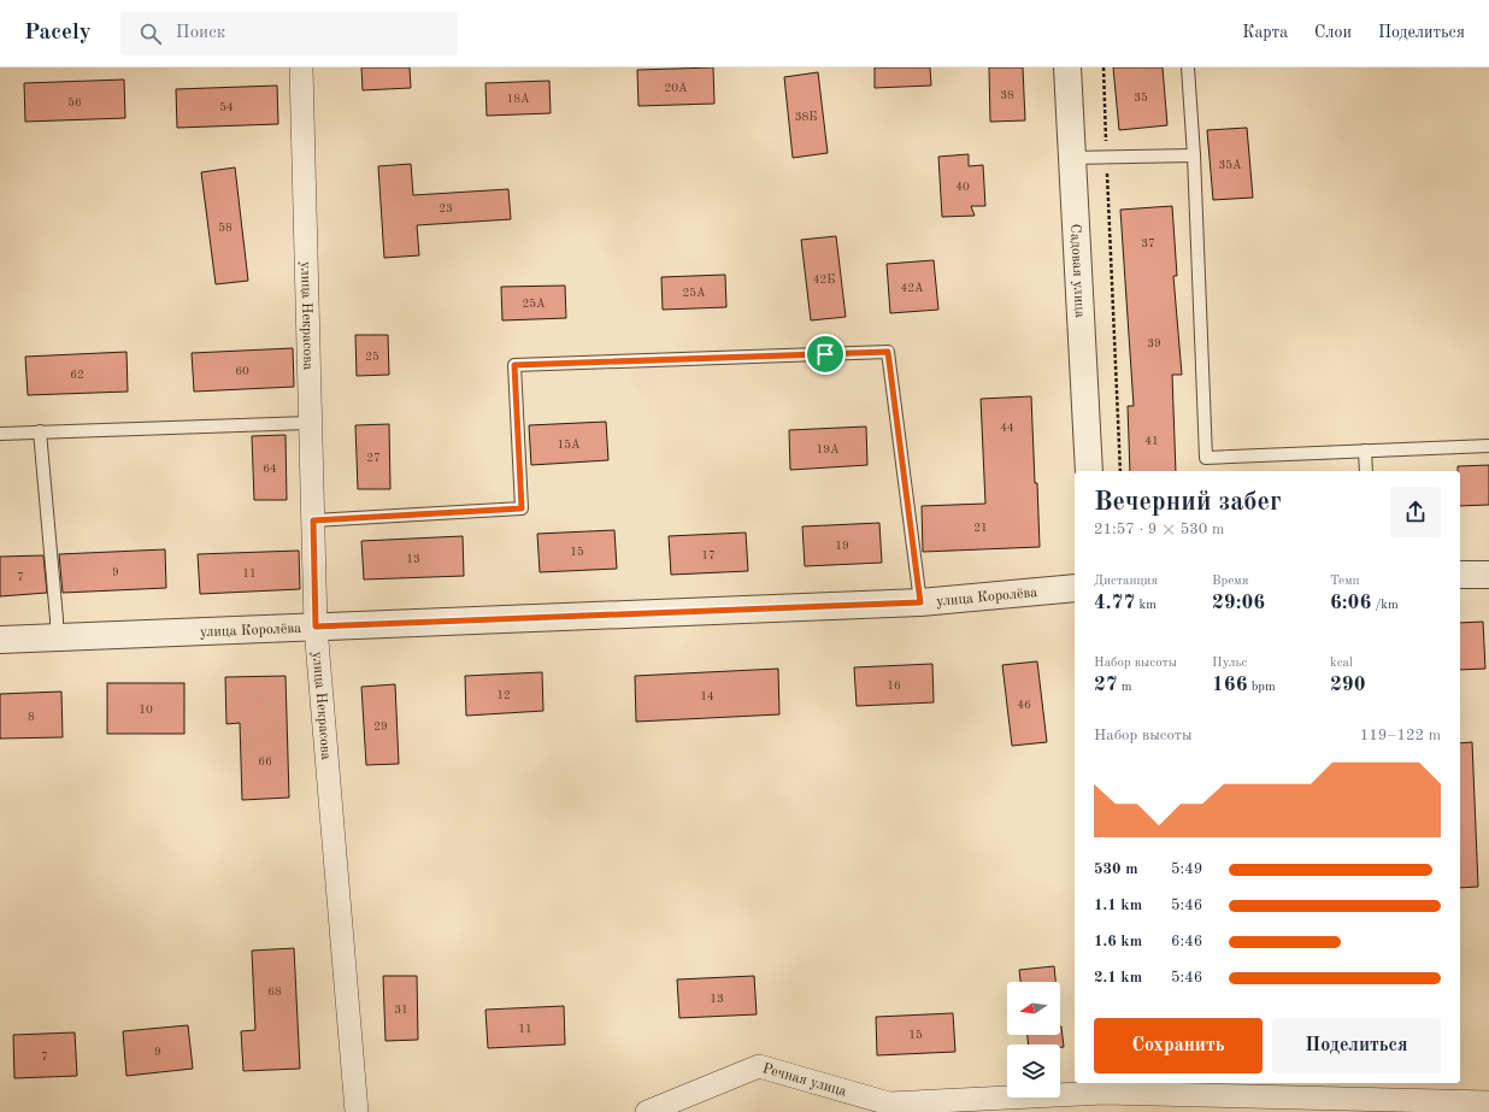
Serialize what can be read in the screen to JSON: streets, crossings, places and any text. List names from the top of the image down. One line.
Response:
{"streets":{"street":["Садовая улица","улица Некрасова","улица Королёва","Речная улица"]},"crossings":[["улица Некрасова","улица Королёва"]],"house_numbers":["20А","38","35","18А","56","54","38Б","35А","40","23","58","37","42Б","42А","25А","25А","39","25","60","62","44","41","15А","19А","27","64","21","19","15","17","13","9","11","7","16","12","14","46","10","8","29","66","68","13","31","11","15","9","7"],"north":"left","page":{"header":"Pacely","search":"Поиск","nav":["Карта","Слои","Поделиться"],"heading":["Вечерний забег","21:57 · 9 × 530 m"],"stats":[["Дистанция","4.77 km"],["Время","29:06"],["Темп","6:06 /km"],["Набор высоты","27 m"],["Пульс","166 bpm"],["kcal","290"]],"chart":["Набор высоты","119–122 m"],"list":[{"name":"530 m","note":"5:49"},{"name":"1.1 km","note":"5:46"},{"name":"1.6 km","note":"6:46"},{"name":"2.1 km","note":"5:46"}],"buttons":["Сохранить","Поделиться"]}}
